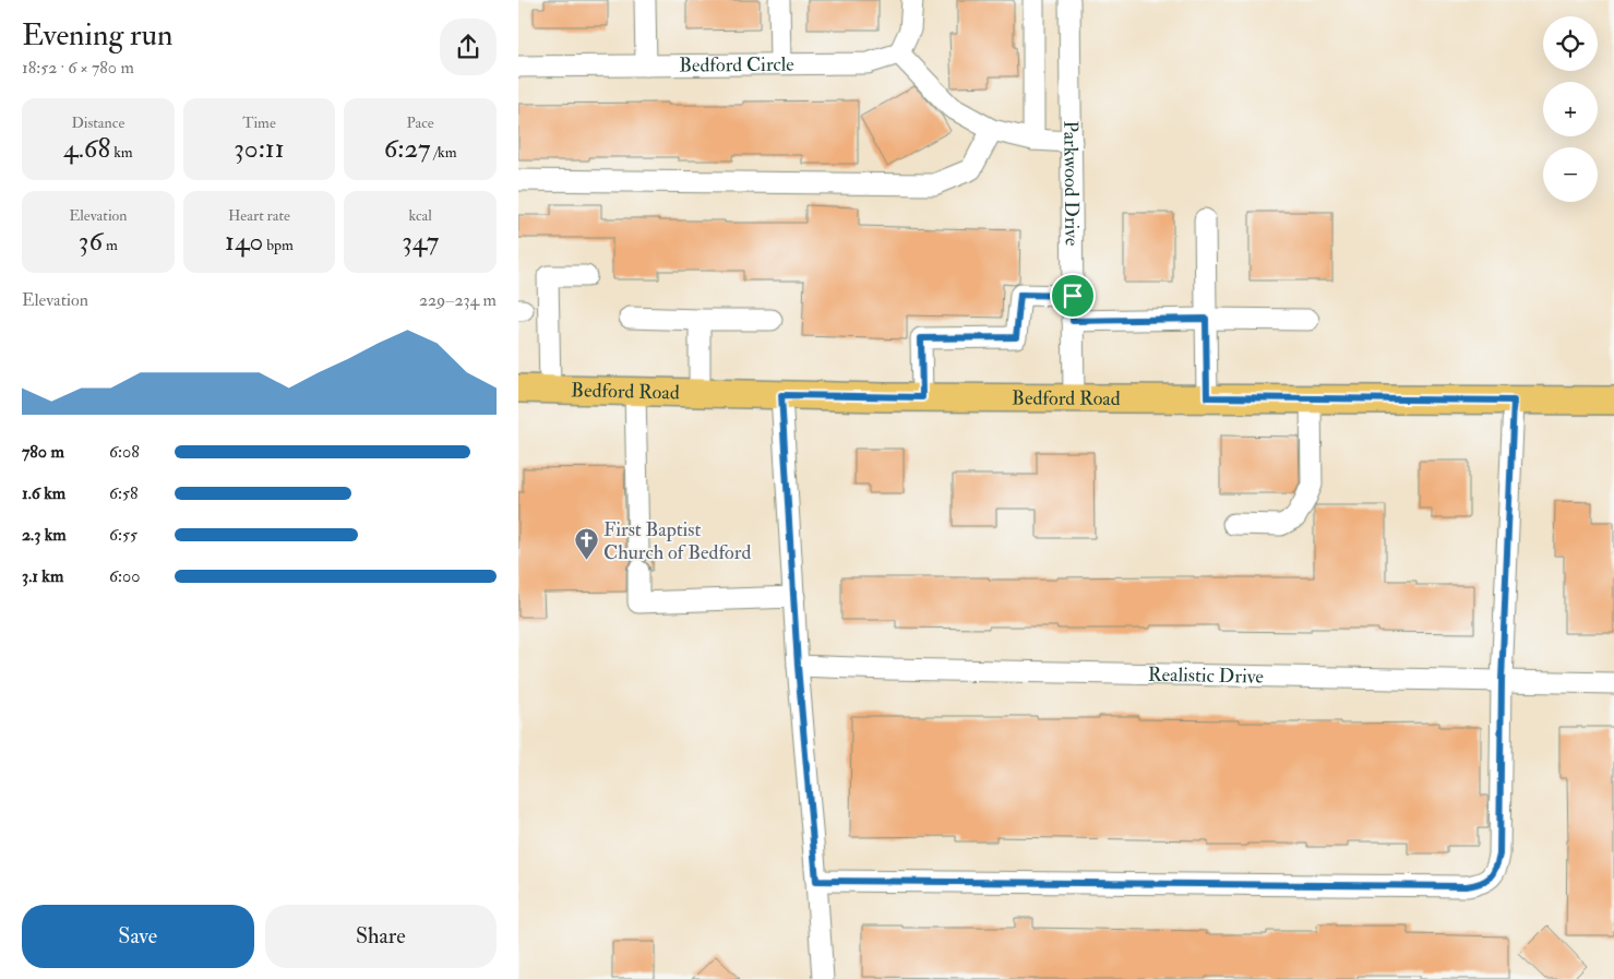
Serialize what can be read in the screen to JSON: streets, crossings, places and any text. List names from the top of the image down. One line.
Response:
{"streets":{"main road":["Bedford Road"],"street":["Bedford Circle","Parkwood Drive","Realistic Drive"]},"crossings":[["Parkwood Drive","Bedford Road"]],"places":{"church":["First Baptist Church of Bedford"]},"page":{"heading":["Evening run","18:52 · 6 × 780 m"],"map_buttons":["+","−"],"stats":[["Distance","4.68 km"],["Time","30:11"],["Pace","6:27 /km"],["Elevation","36 m"],["Heart rate","140 bpm"],["kcal","347"]],"chart":["Elevation","229–234 m"],"list":[{"name":"780 m","note":"6:08"},{"name":"1.6 km","note":"6:58"},{"name":"2.3 km","note":"6:55"},{"name":"3.1 km","note":"6:00"}],"buttons":["Save","Share"]}}
